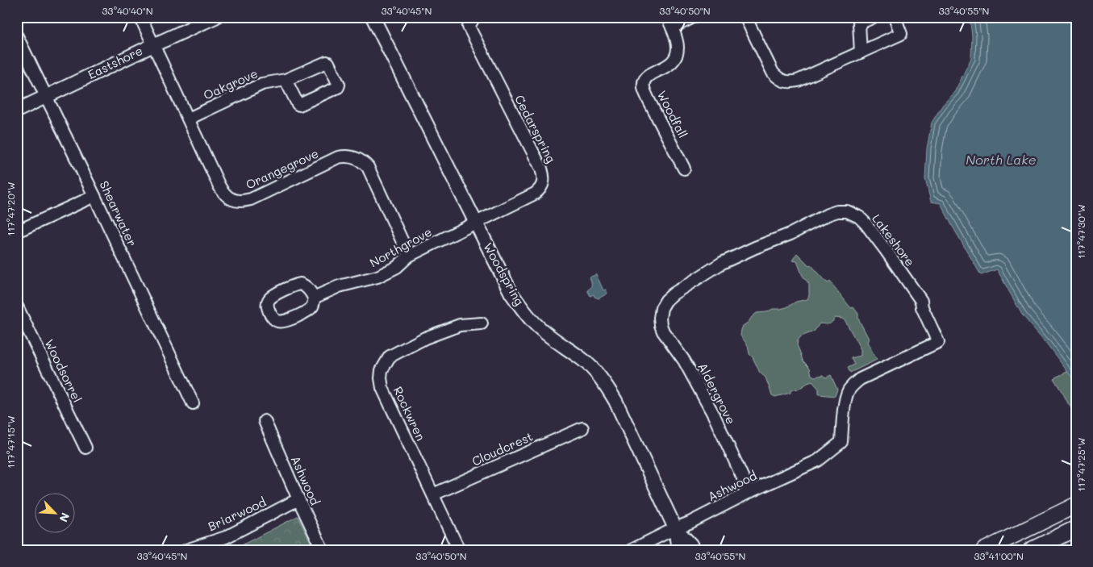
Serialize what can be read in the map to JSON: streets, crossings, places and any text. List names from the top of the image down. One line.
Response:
{"streets":{"street":["Eastshore","Oakgrove","Woodfall","Cedarspring","Orangegrove","Shearwater","Lakeshore","Northgrove","Woodspring","Woodsorrel","Aldergrove","Rockwren","Cloudcrest","Ashwood","Briarwood"]},"crossings":[["Eastshore","Orangegrove"],["Eastshore","Shearwater"],["Oakgrove","Orangegrove"],["Cedarspring","Northgrove"],["Cedarspring","Woodspring"],["Orangegrove","Northgrove"],["Lakeshore","Aldergrove"],["Lakeshore","Ashwood"],["Northgrove","Woodspring"],["Woodspring","Ashwood"],["Aldergrove","Ashwood"],["Rockwren","Cloudcrest"],["Ashwood","Briarwood"]],"water":["North Lake"],"north":"bottom right","coordinates":["33°40'40\"N","33°40'45\"N","33°40'50\"N","33°40'55\"N","117°47'20\"W","117°47'30\"W","117°47'15\"W","117°47'25\"W","33°41'00\"N"]}
